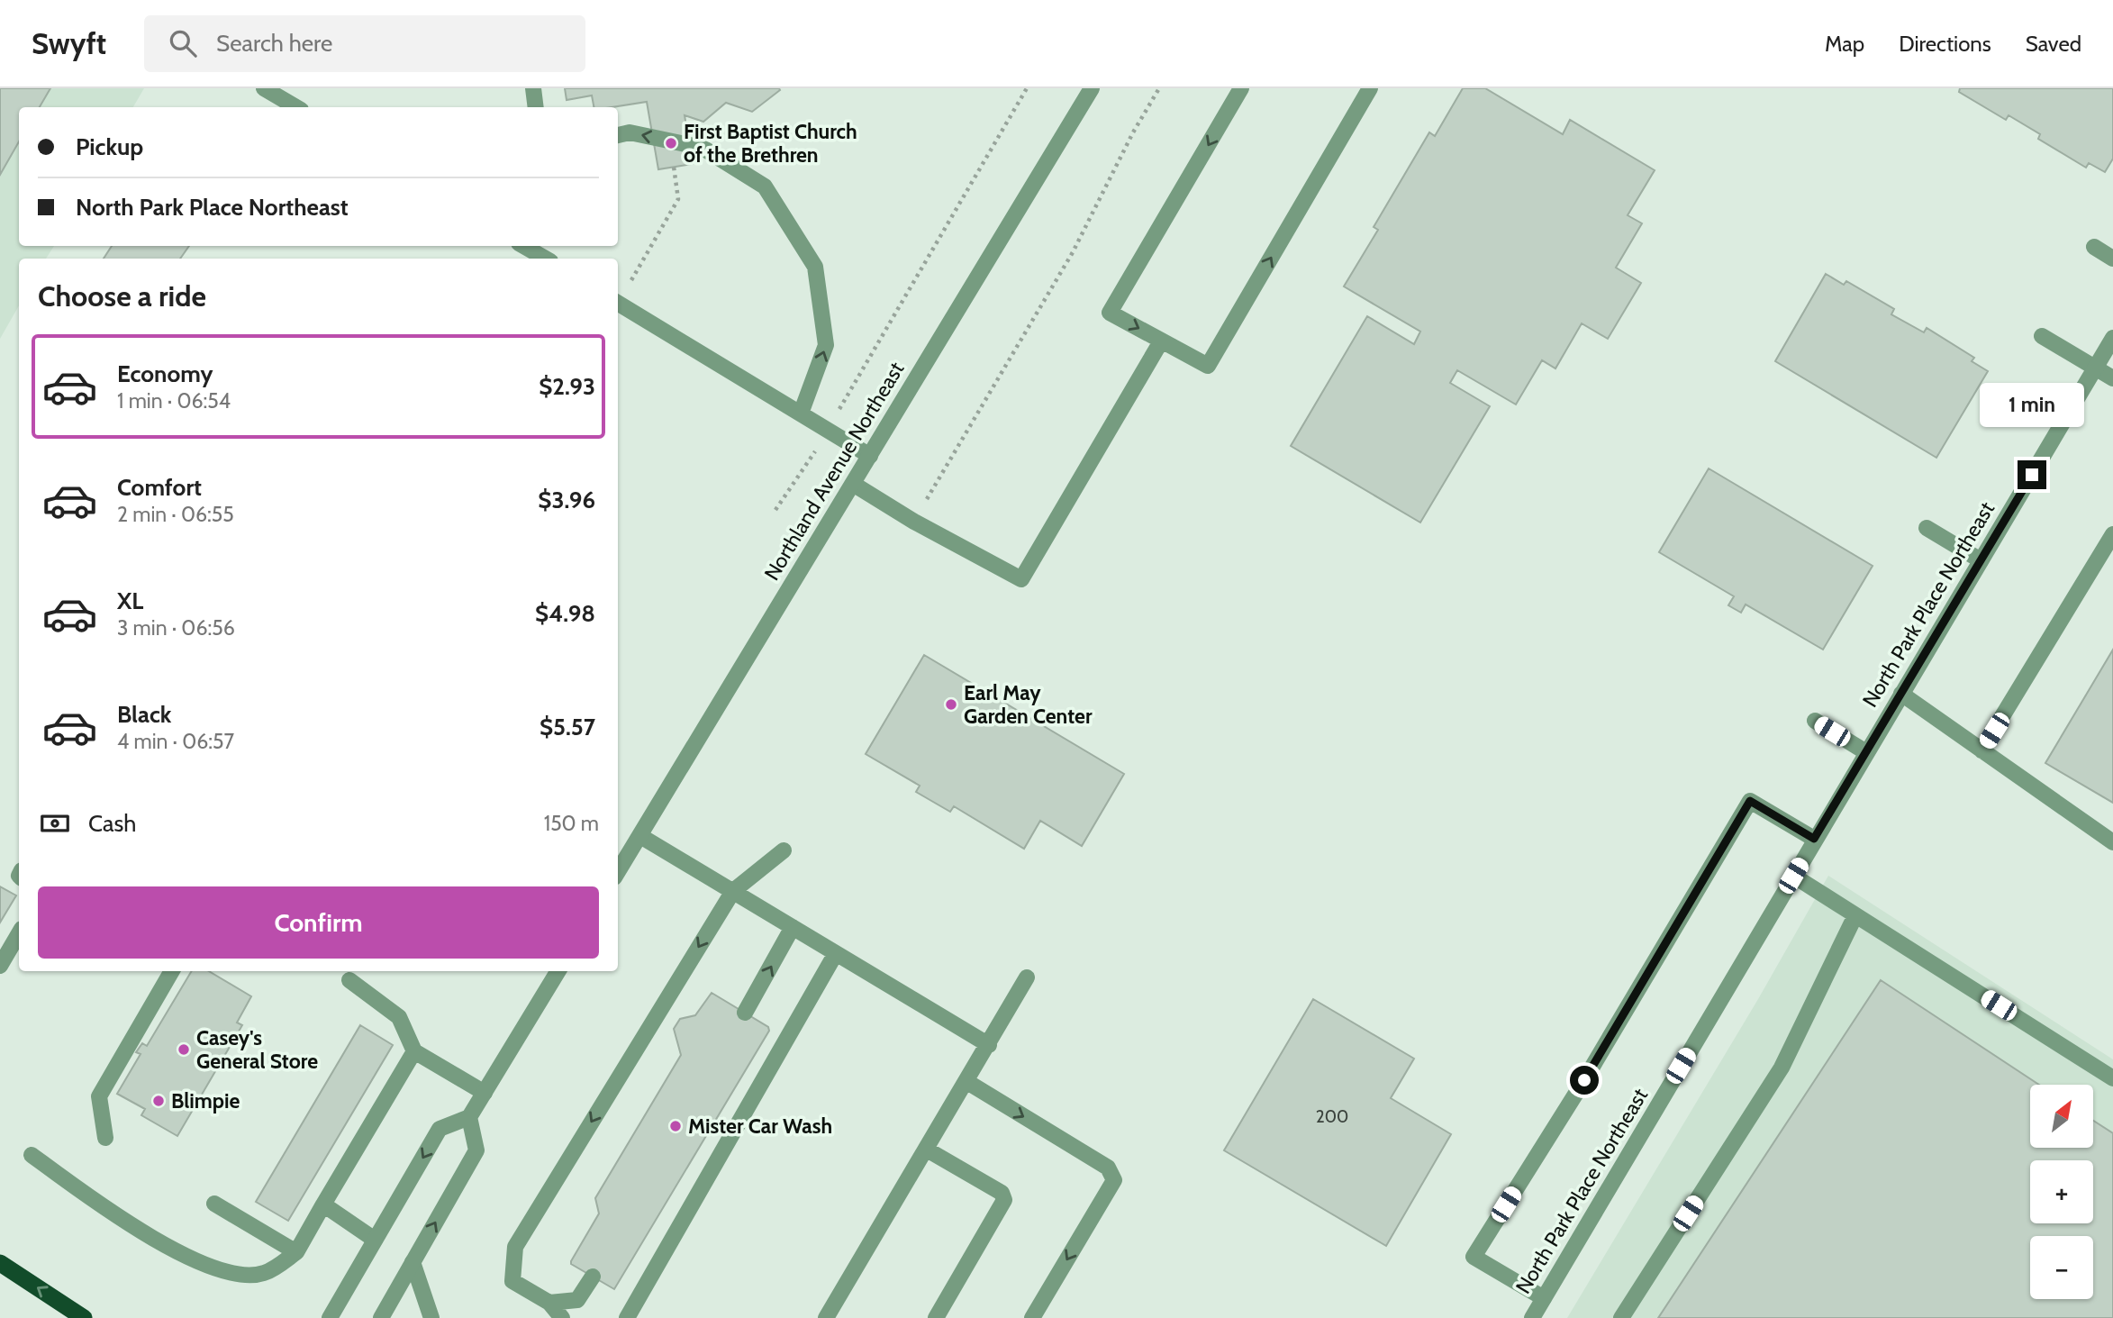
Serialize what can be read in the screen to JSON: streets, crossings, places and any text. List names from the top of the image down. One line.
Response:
{"streets":{"street":["Northland Avenue Northeast","North Park Place Northeast"]},"places":["First Baptist Church of the Brethren","Earl May Garden Center","Casey's General Store","Blimpie","Mister Car Wash"],"house_numbers":["200"],"north":"top right","page":{"header":"Swyft","search":"Search here","nav":["Map","Directions","Saved"],"banner":["Pickup","North Park Place Northeast"],"heading":"Choose a ride","list":[{"name":"Economy","note":"1 min · 06:54","value":"$2.93"},{"name":"Comfort","note":"2 min · 06:55","value":"$3.96"},{"name":"XL","note":"3 min · 06:56","value":"$4.98"},{"name":"Black","note":"4 min · 06:57","value":"$5.57"}],"bubble":"1 min","pay":["Cash","150 m"],"buttons":"Confirm","map_buttons":["+","−"]}}
